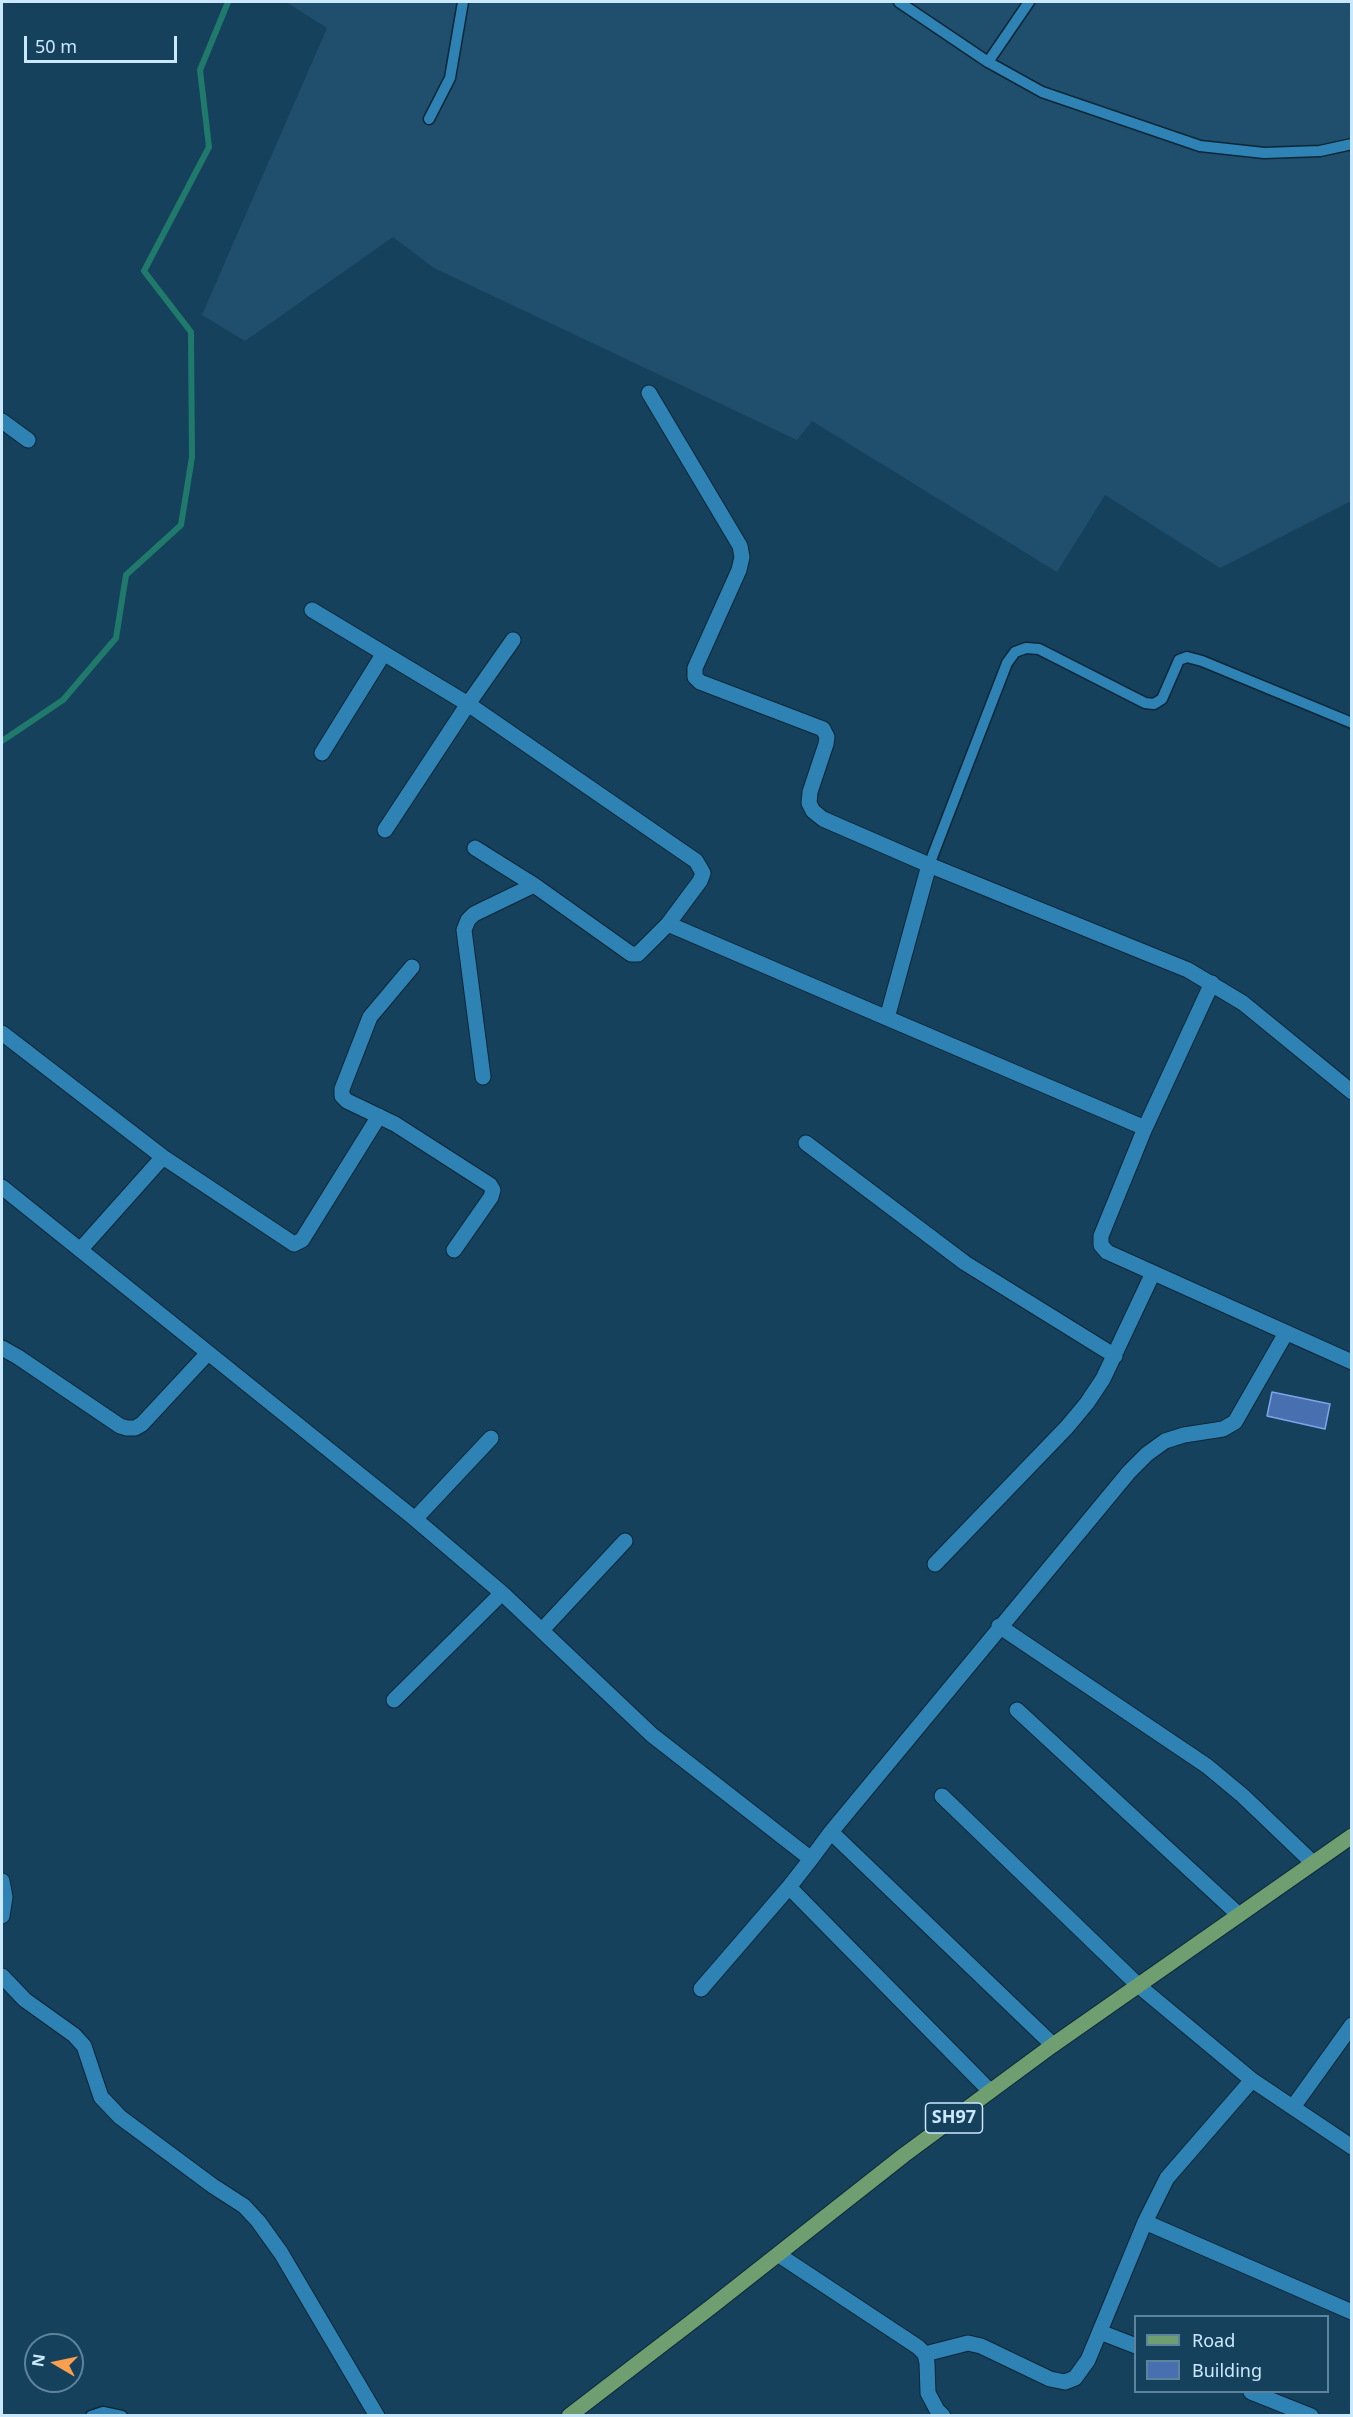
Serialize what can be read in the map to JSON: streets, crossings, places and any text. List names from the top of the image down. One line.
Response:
{"streets":{"main road":["SH97"]},"legend":["Road","Building"],"scale_bar":"50 m","north":"left"}
